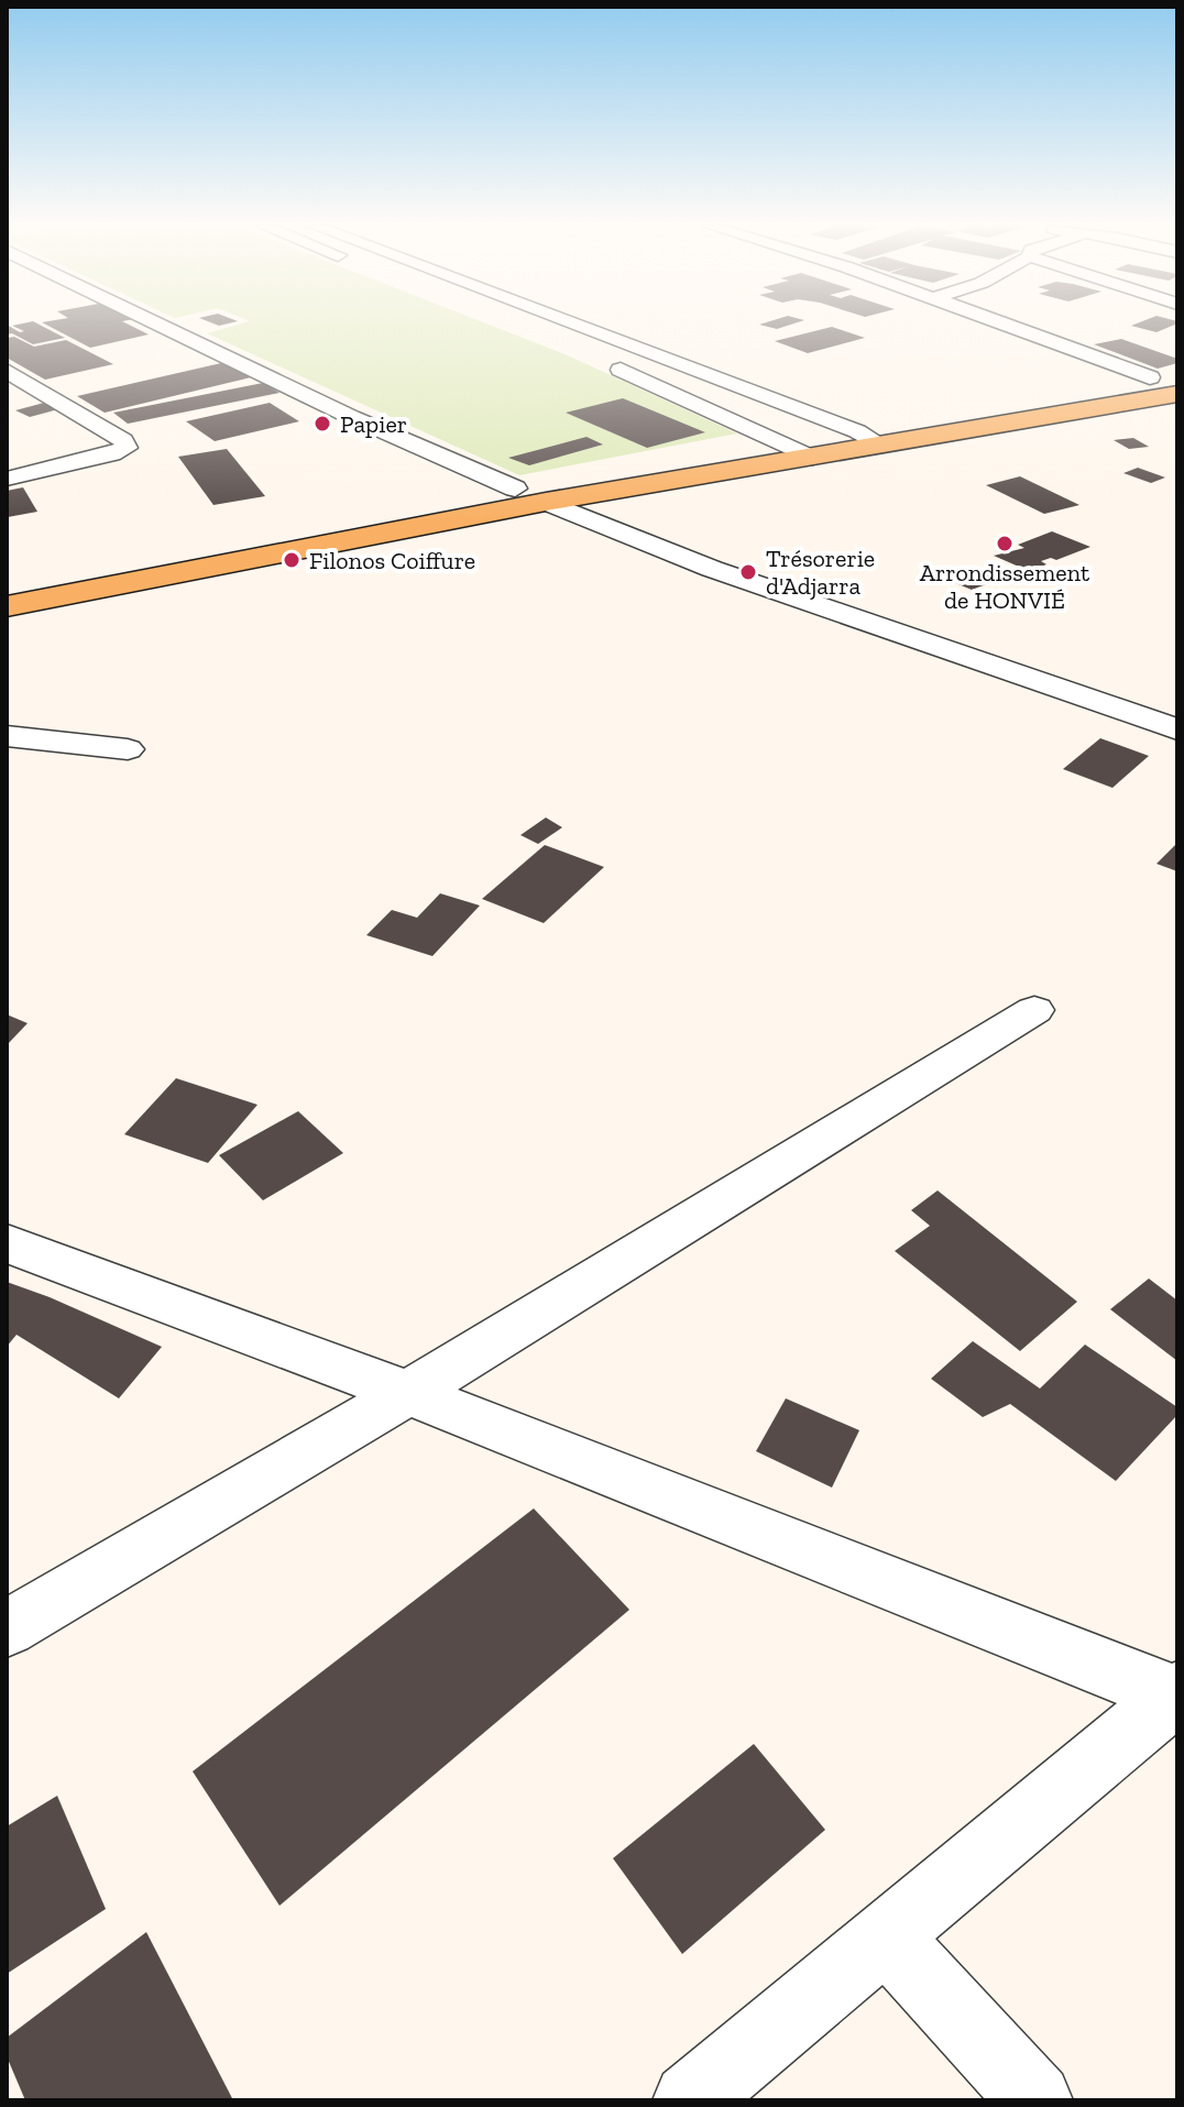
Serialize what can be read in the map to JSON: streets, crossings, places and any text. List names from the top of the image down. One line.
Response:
{"places":["Papier","Arrondissement de HONVIÉ","Filonos Coiffure","Trésorerie d'Adjarra"]}
